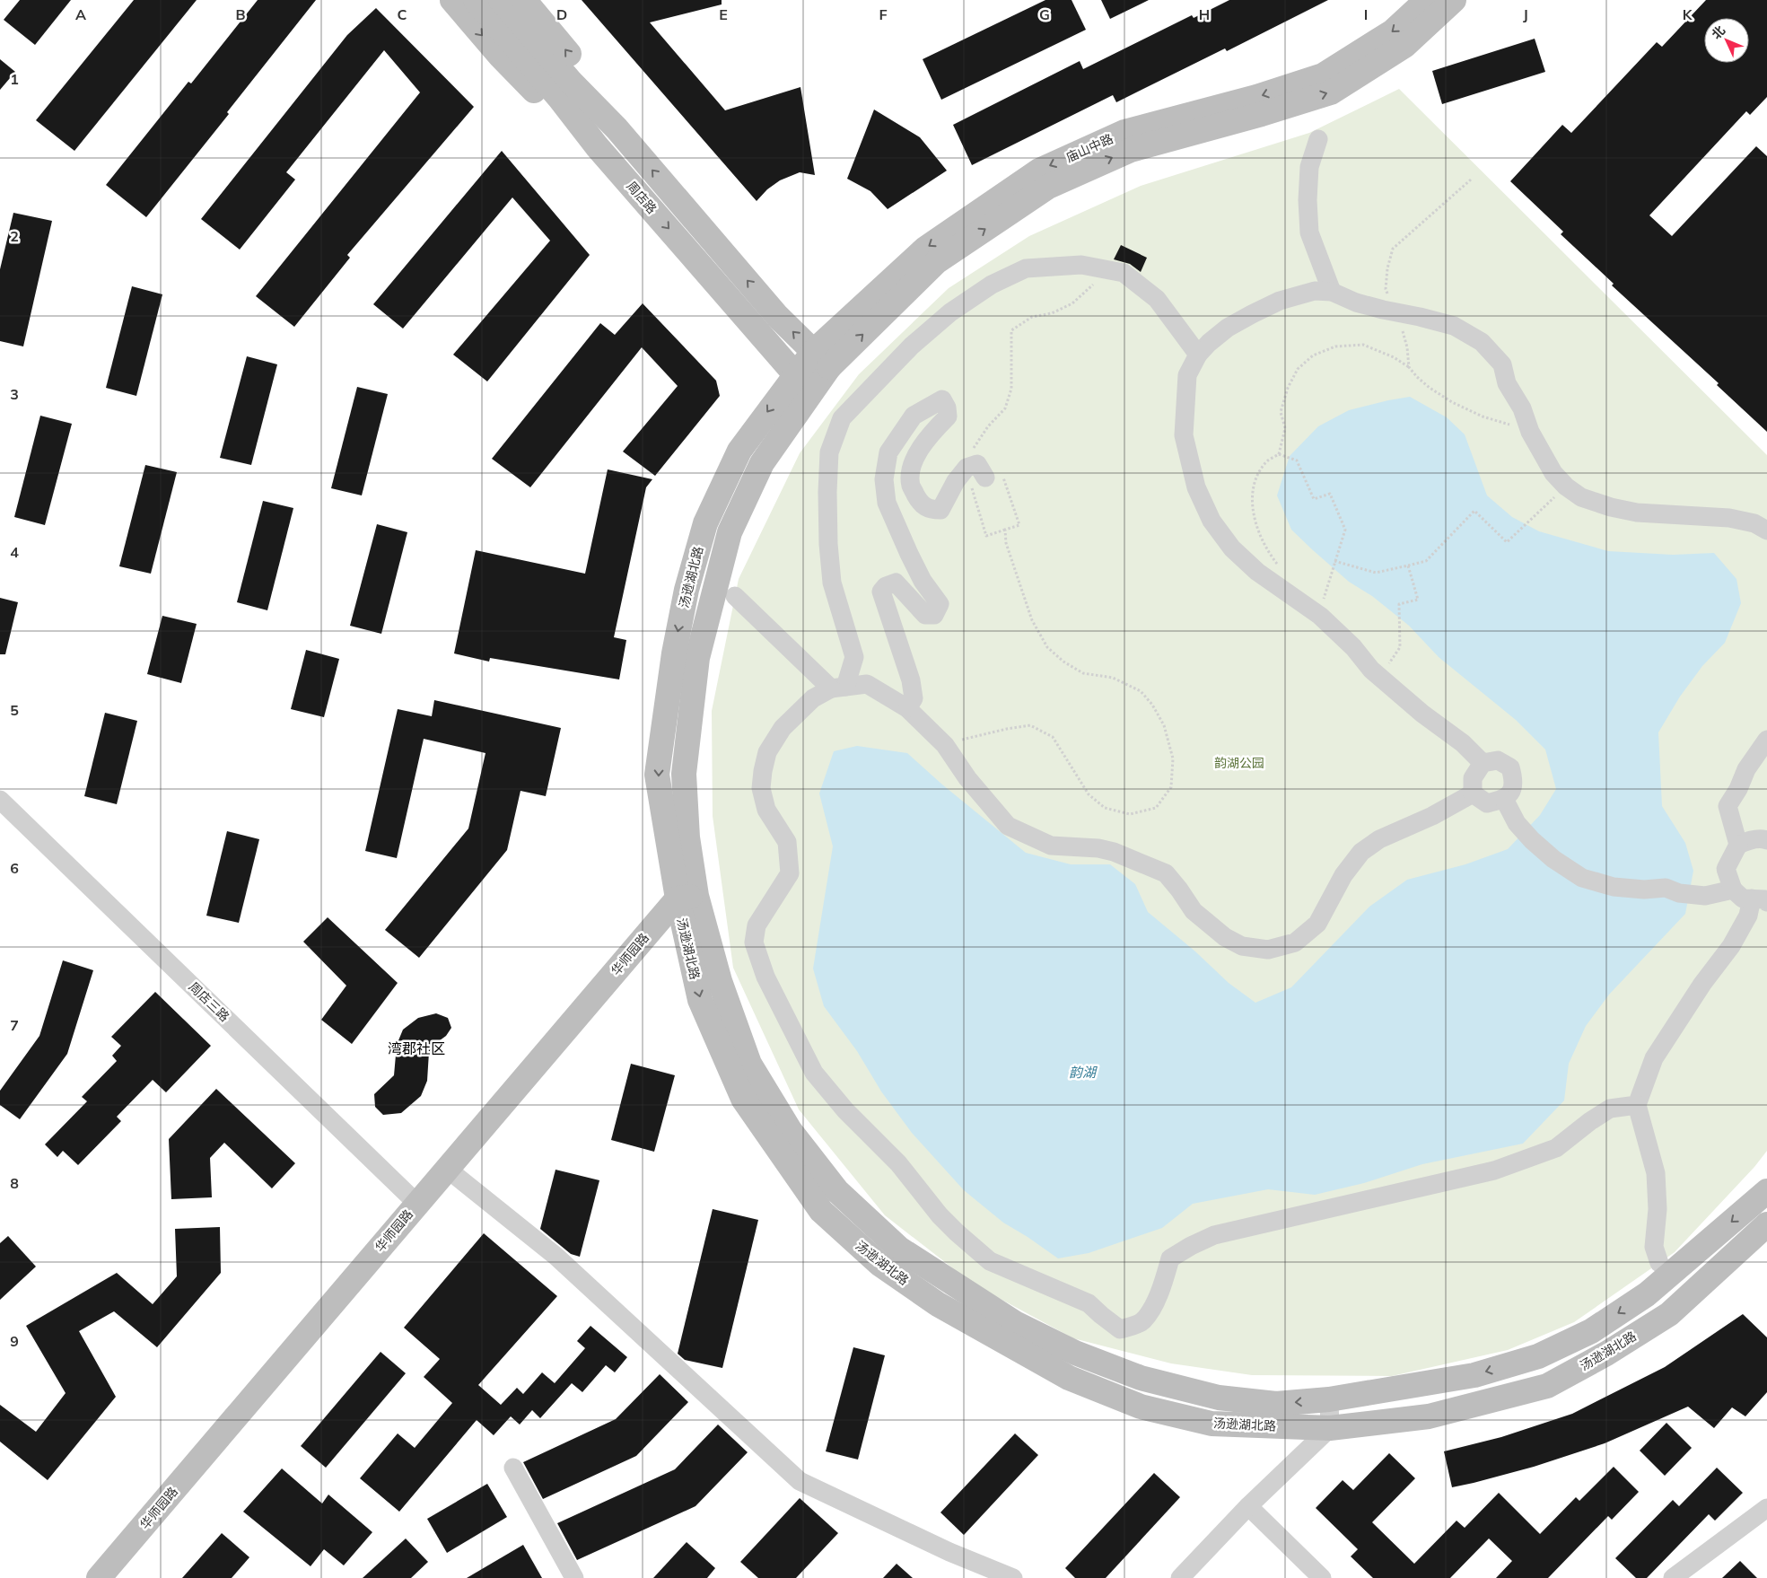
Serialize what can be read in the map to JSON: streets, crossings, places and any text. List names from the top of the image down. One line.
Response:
{"streets":{"street":["庙山中路","周店路","汤逊湖北路","华师园路","周店三路"]},"crossings":[["庙山中路","周店路"],["庙山中路","汤逊湖北路"],["周店路","汤逊湖北路"],["汤逊湖北路","华师园路"],["华师园路","周店三路"]],"districts":["湾郡社区"],"water":["韵湖"],"parks":["韵湖公园"],"north":"top left","grid":{"columns":["A","B","C","D","E","F","G","H","I","J","K"],"rows":["1","2","3","4","5","6","7","8","9"]}}
